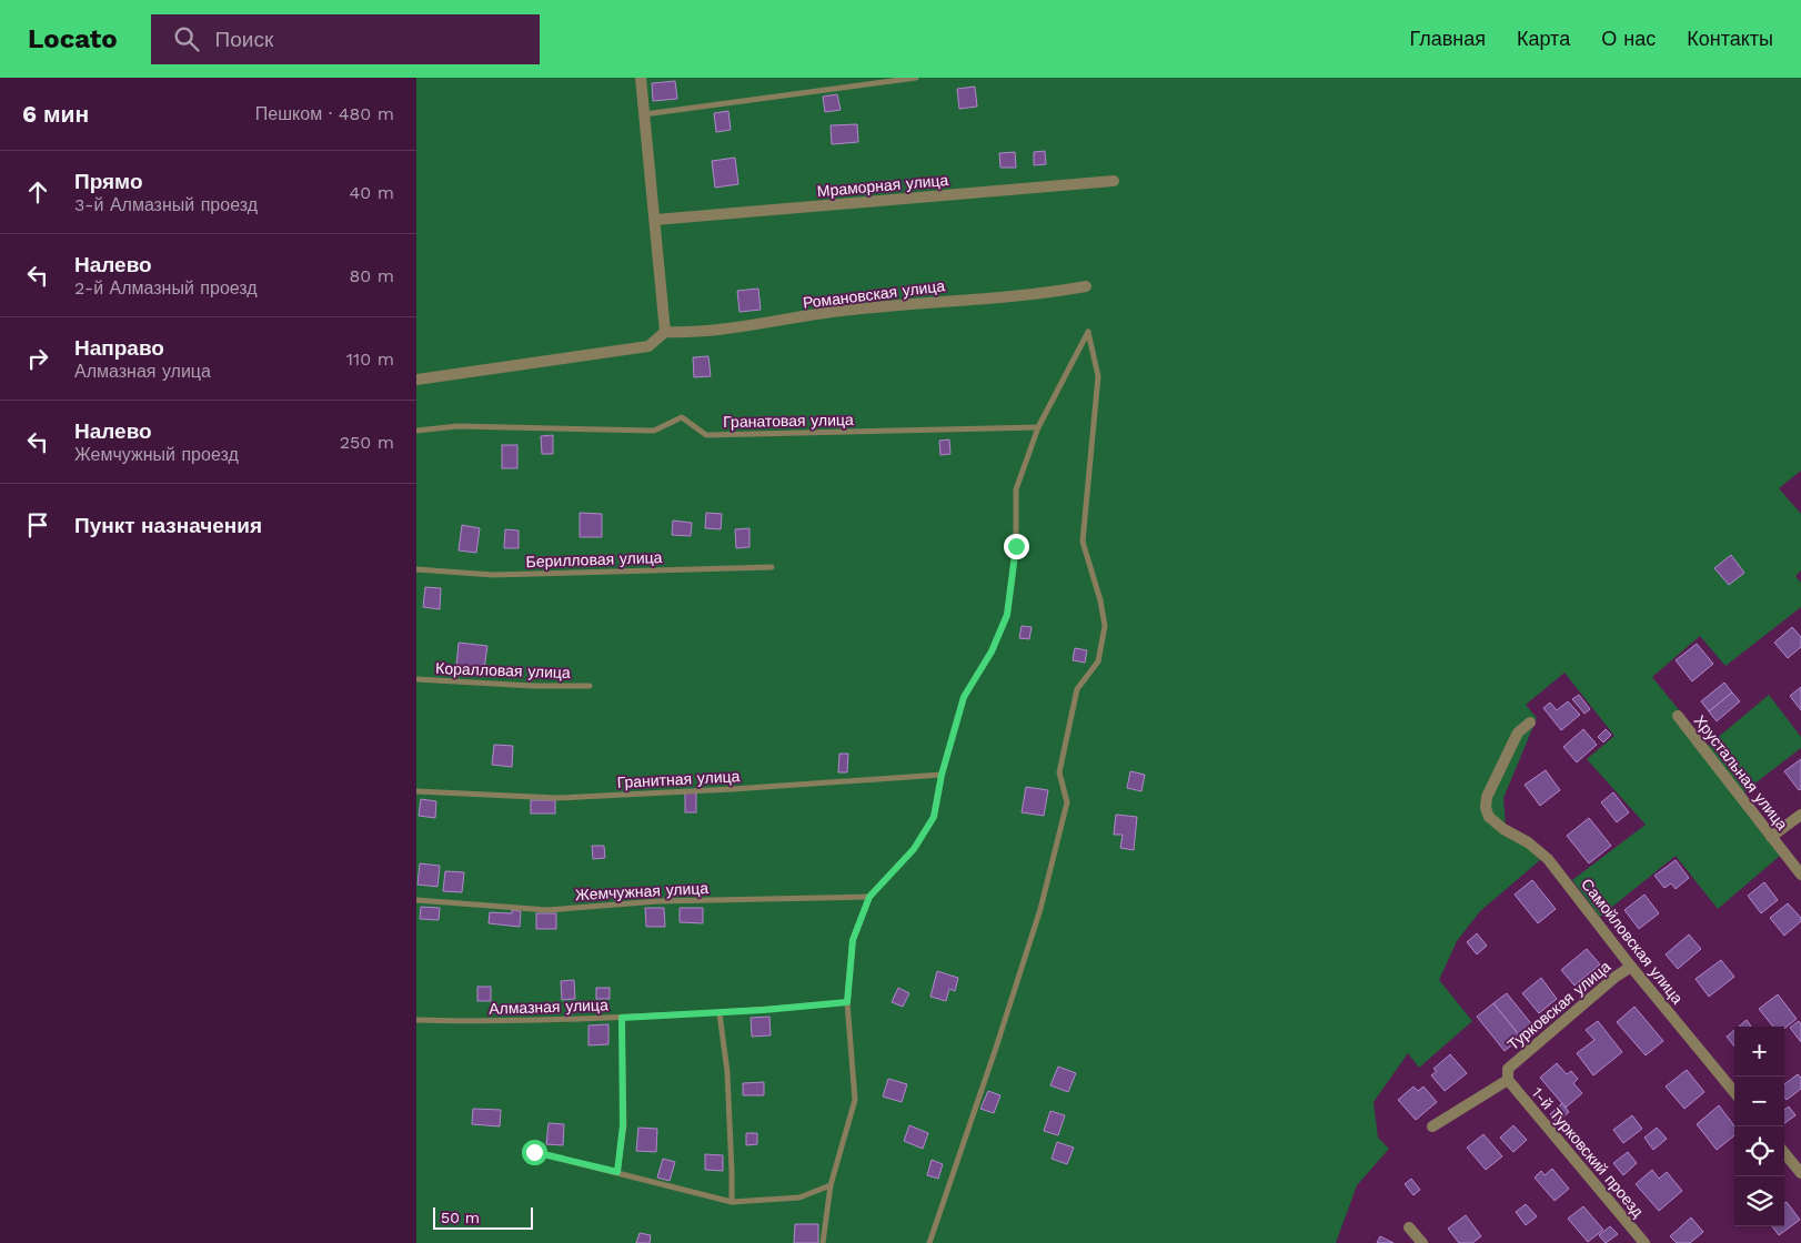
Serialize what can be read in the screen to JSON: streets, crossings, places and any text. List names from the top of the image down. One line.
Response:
{"streets":{"street":["Мраморная улица","Романовская улица","Хрустальная улица","Самойловская улица","Турковская улица","1-й Турковский проезд"],"lane":["Гранатовая улица","Берилловая улица","Коралловая улица","Гранитная улица","Жемчужная улица","Алмазная улица"]},"crossings":[["Самойловская улица","Турковская улица"],["Турковская улица","1-й Турковский проезд"]],"scale_bar":"50 m","page":{"header":"Locato","search":"Поиск","nav":["Главная","Карта","О нас","Контакты"],"heading":["6 мин","Пешком · 480 m"],"list":[["Прямо","3-й Алмазный проезд","40 m"],["Налево","2-й Алмазный проезд","80 m"],["Направо","Алмазная улица","110 m"],["Налево","Жемчужный проезд","250 m"],"Пункт назначения"],"map_buttons":["+","−"],"scale":"50 m"}}
